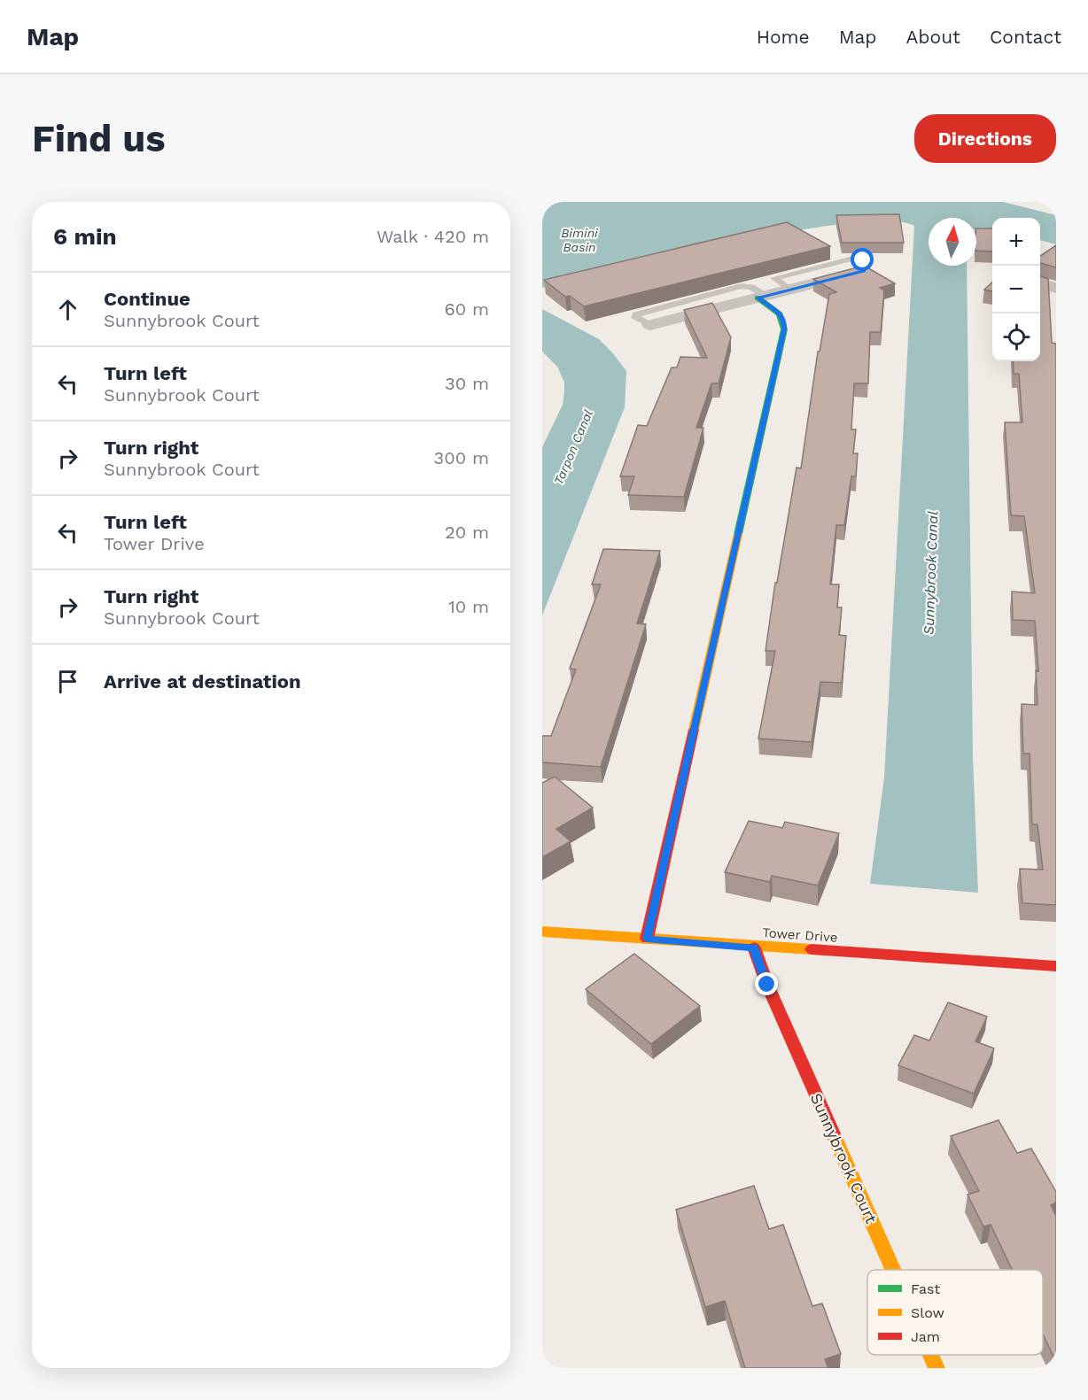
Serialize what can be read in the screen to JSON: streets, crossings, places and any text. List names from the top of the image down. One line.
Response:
{"streets":{"street":["Tower Drive","Sunnybrook Court"]},"crossings":[["Tower Drive","Sunnybrook Court"]],"water":["Bimini Basin","Tarpon Canal","Sunnybrook Canal"],"legend":["Fast","Slow","Jam"],"north":"top","page":{"header":"Map","nav":["Home","Map","About","Contact"],"buttons":"Directions","title":"Find us","heading":["6 min","Walk · 420 m"],"map_buttons":["+","−"],"list":[["Continue","Sunnybrook Court","60 m"],["Turn left","Sunnybrook Court","30 m"],["Turn right","Sunnybrook Court","300 m"],["Turn left","Tower Drive","20 m"],["Turn right","Sunnybrook Court","10 m"],"Arrive at destination"]}}
